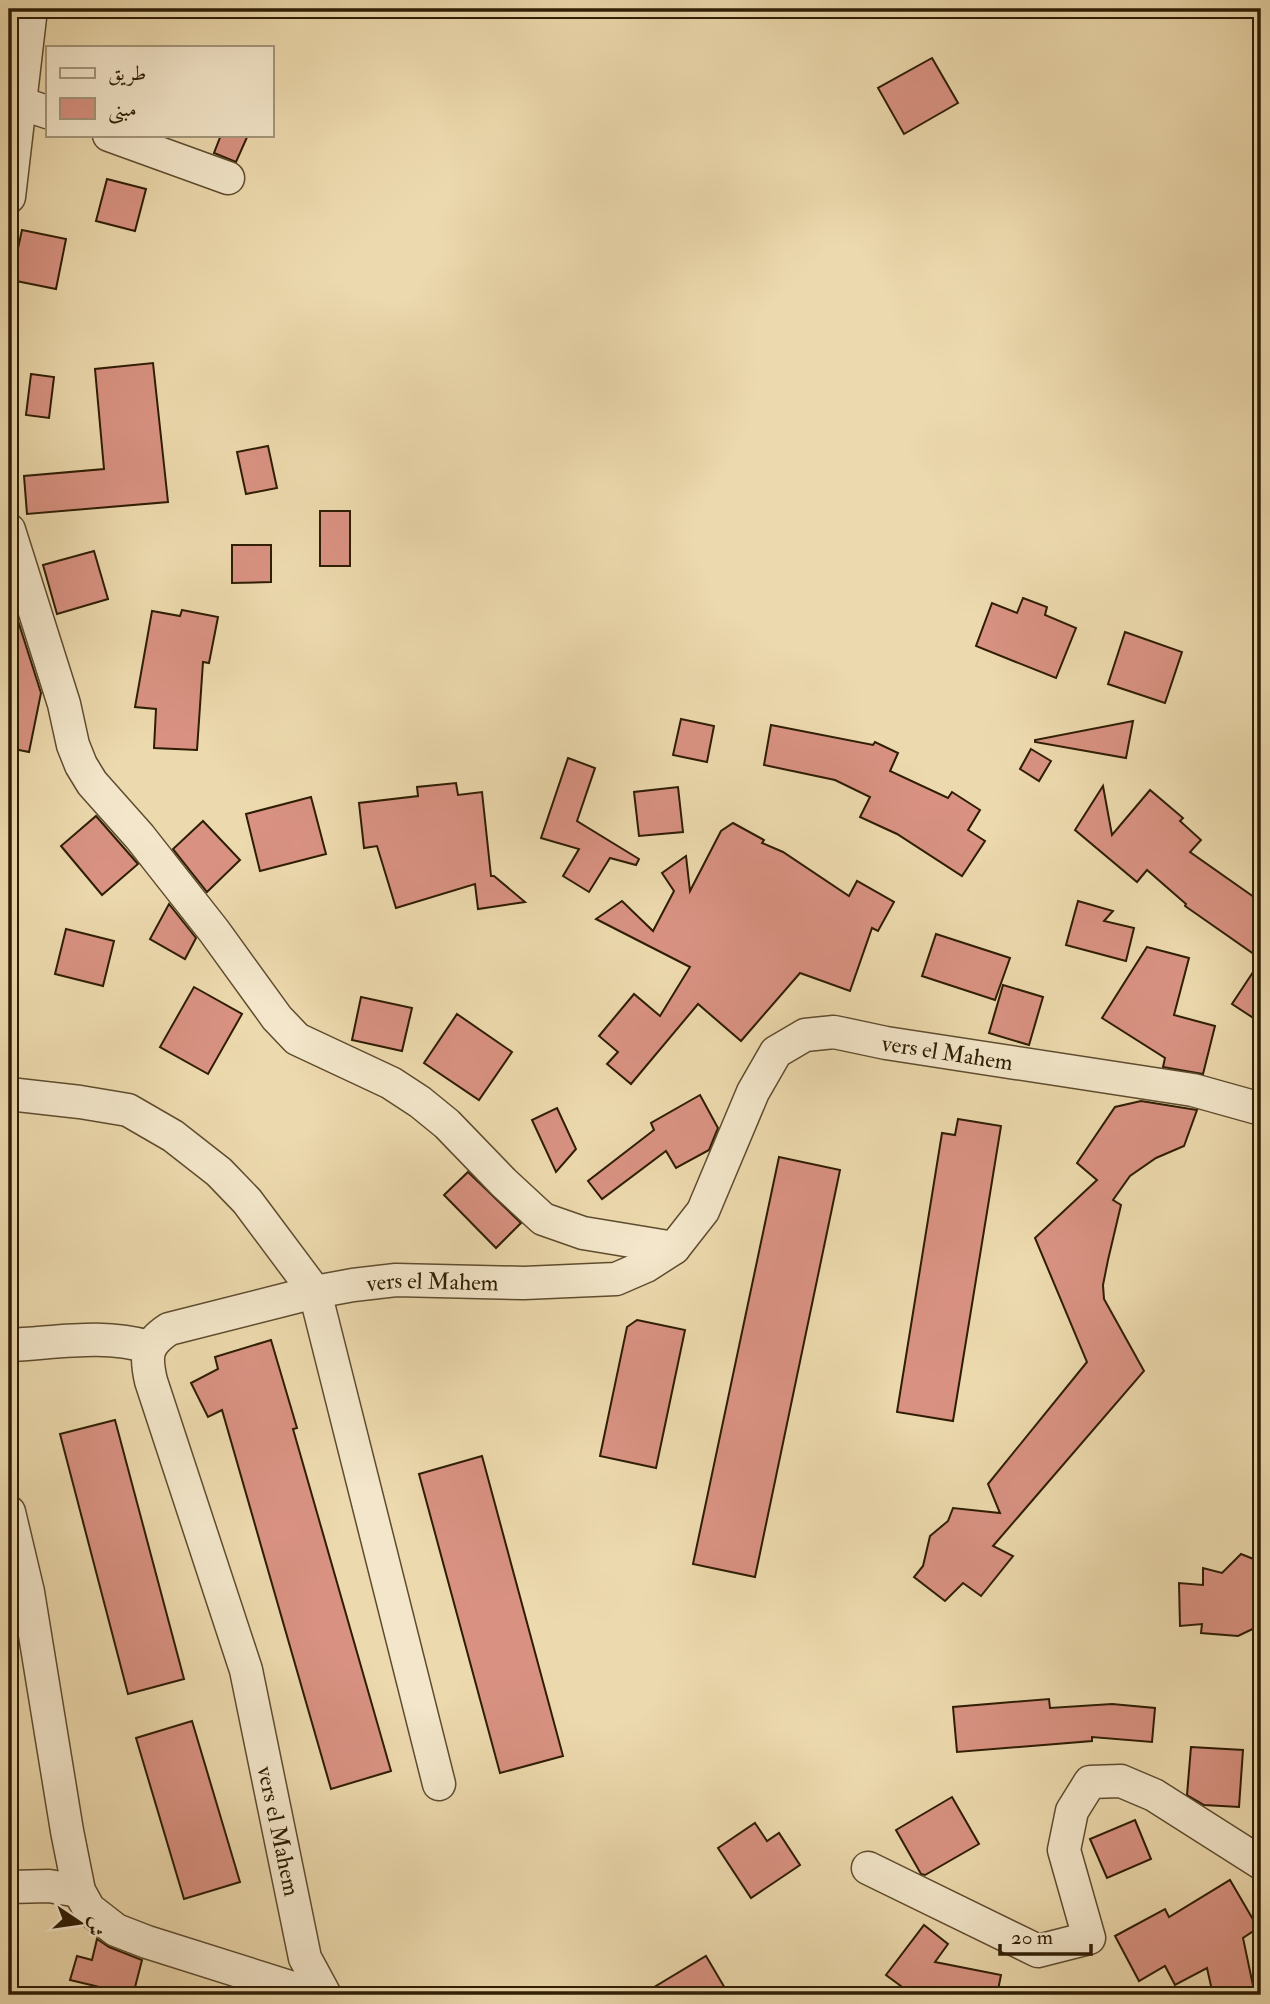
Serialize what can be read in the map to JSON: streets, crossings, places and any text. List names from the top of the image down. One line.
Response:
{"streets":{"street":["vers el Mahem"]},"legend":["طريق","مبنى"],"scale_bar":"20 m","north":"right"}
